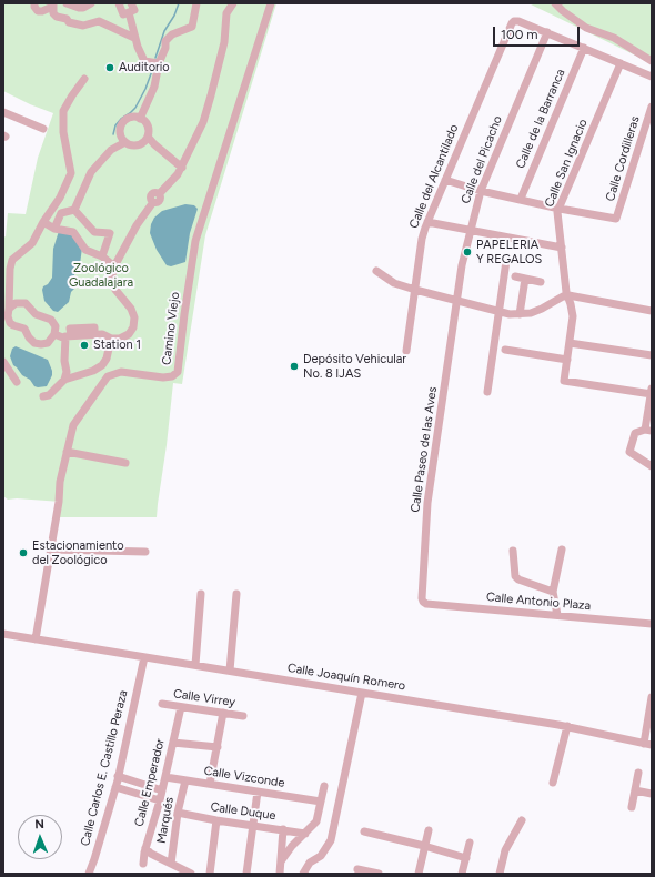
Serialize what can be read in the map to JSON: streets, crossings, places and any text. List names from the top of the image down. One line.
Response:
{"streets":{"street":["Calle de la Barranca","Calle Cordilleras","Calle del Picacho","Calle San Ignacio","Calle del Alcantilado","Camino Viejo","Calle Paseo de las Aves","Calle Antonio Plaza","Calle Joaquín Romero","Calle Virrey","Calle Carlos E. Castillo Peraza","Calle Vizconde","Calle Emperador","Calle Duque","Marqués"]},"crossings":[["Calle Cordilleras","Calle San Ignacio"],["Calle del Picacho","Calle del Alcantilado"],["Calle del Picacho","Calle Paseo de las Aves"],["Camino Viejo","Calle Joaquín Romero"],["Calle Paseo de las Aves","Calle Antonio Plaza"],["Calle Joaquín Romero","Calle Carlos E. Castillo Peraza"],["Calle Virrey","Calle Emperador"],["Calle Vizconde","Calle Emperador"],["Calle Vizconde","Marqués"],["Calle Duque","Marqués"]],"parks":["Zoológico Guadalajara"],"places":["Auditorio","PAPELERIA Y REGALOS","Station 1","Depósito Vehicular No. 8 IJAS","Estacionamiento del Zoológico"],"scale_bar":"100 m","north":"top"}
